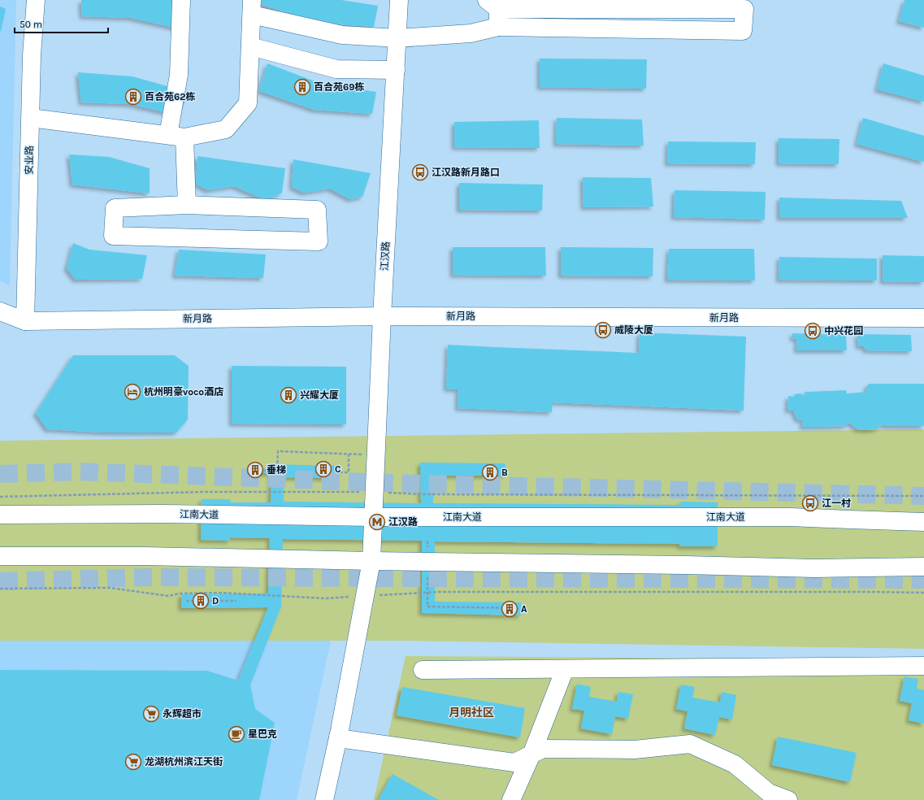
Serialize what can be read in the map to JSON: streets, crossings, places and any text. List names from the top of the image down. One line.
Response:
{"streets":{"street":["安业路","江汉路","新月路","江南大道"]},"crossings":[["安业路","新月路"],["江汉路","新月路"],["江汉路","江南大道"]],"districts":["月明社区"],"places":{"building":["百合苑69栋","百合苑62栋","兴耀大厦","C","垂梯","B","D","A"],"bus stop":["江汉路新月路口","威陵大厦","中兴花园","江一村"],"hotel":["杭州明豪voco酒店"],"metro station":["江汉路"],"supermarket":["永辉超市","龙湖杭州滨江天街"],"cafe":["星巴克"]},"scale_bar":"50 m"}
